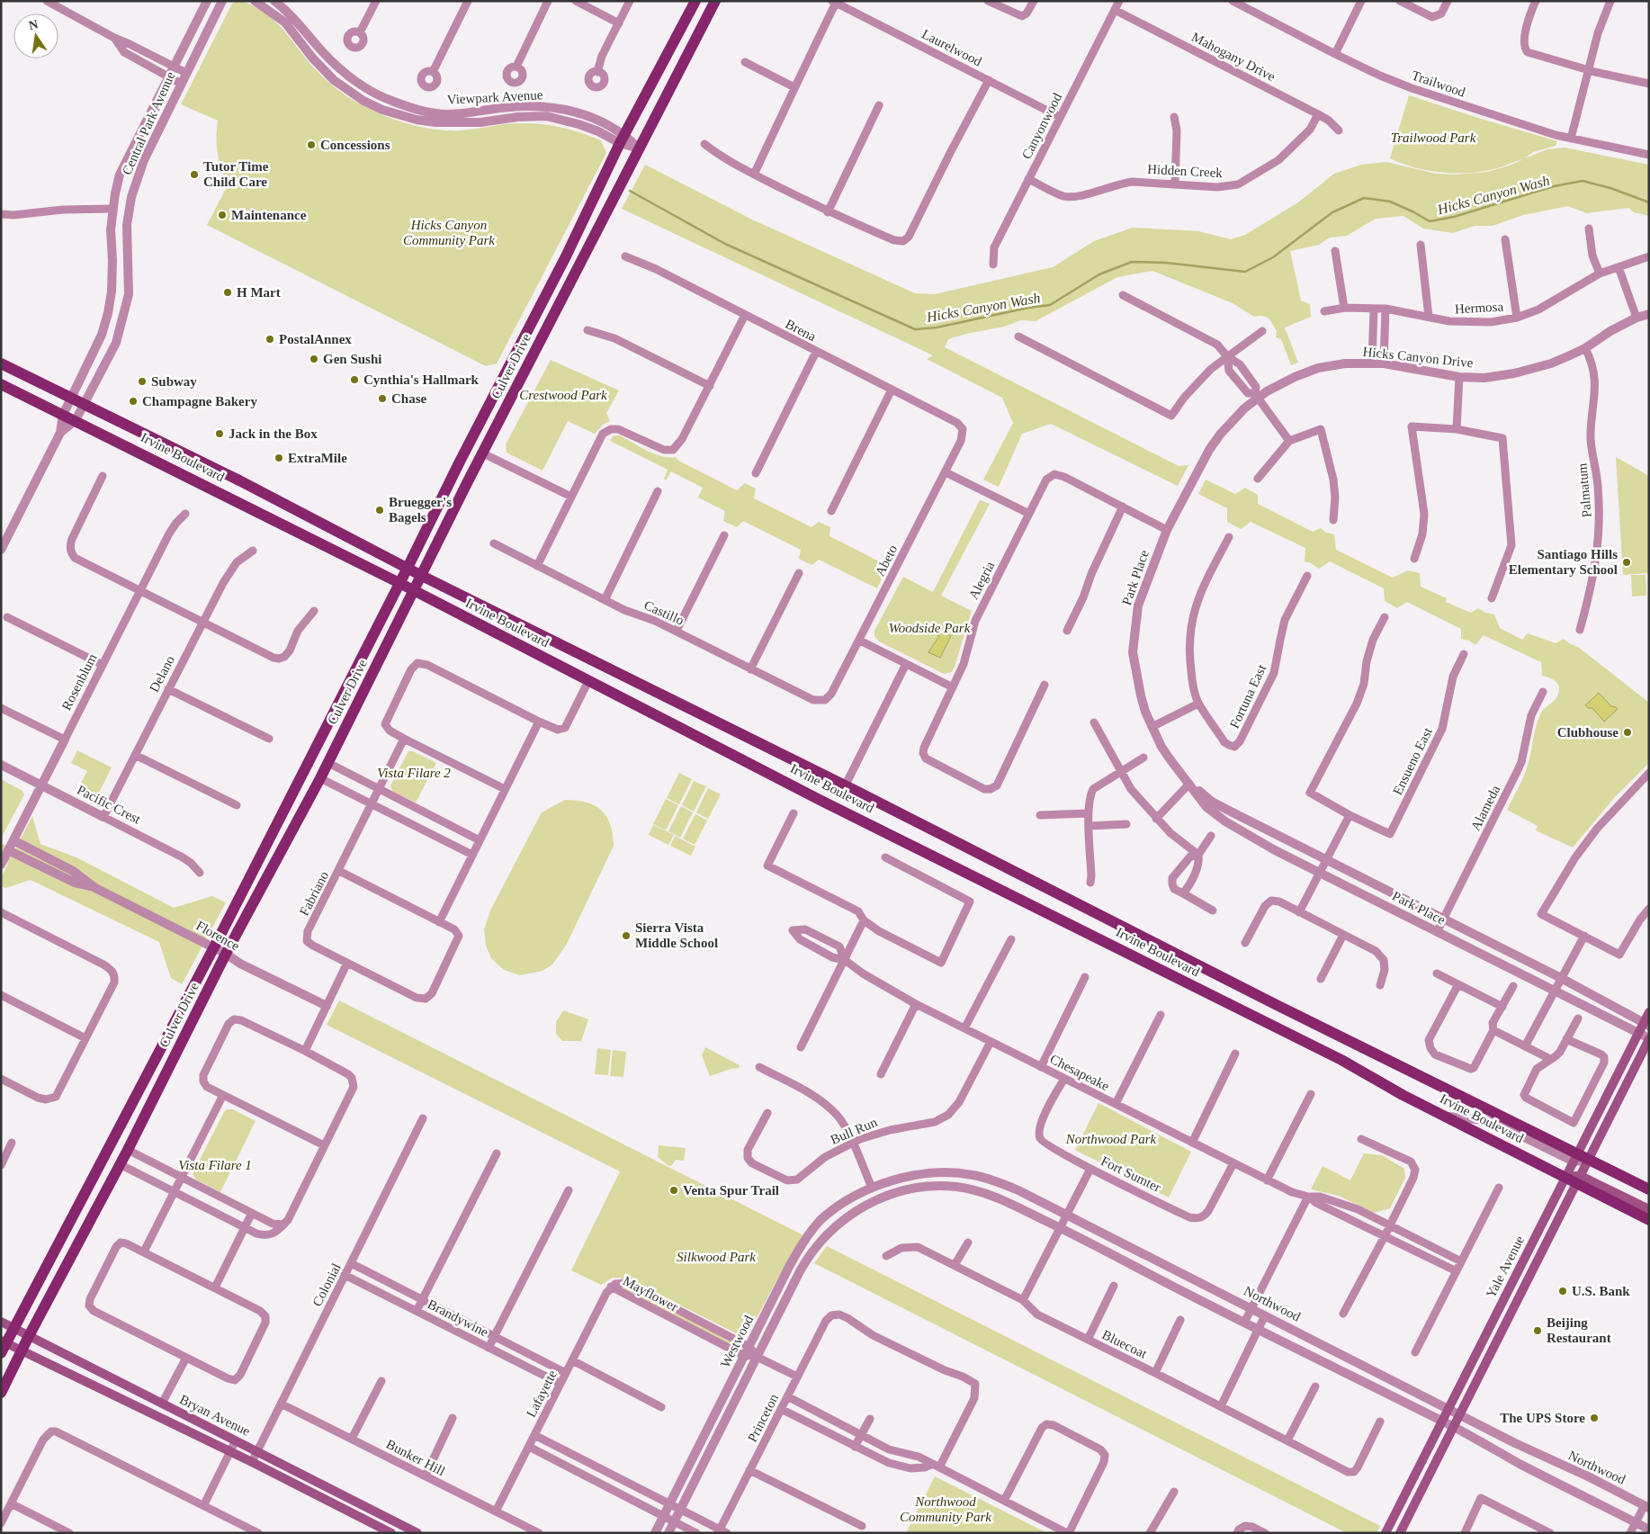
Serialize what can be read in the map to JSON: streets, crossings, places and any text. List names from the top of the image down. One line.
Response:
{"streets":{"main road":["Culver Drive","Irvine Boulevard","Yale Avenue","Bryan Avenue"],"street":["Laurelwood","Mahogany Drive","Trailwood","Viewpark Avenue","Central Park Avenue","Canyonwood","Hidden Creek","Hermosa","Brena","Hicks Canyon Drive","Palmatum","Abeto","Park Place","Alegria","Castillo","Delano","Rosenblum","Fortuna East","Ensueno East","Pacific Crest","Alameda","Fabriano","Florence","Chesapeake","Bull Run","Fort Sumter","Colonial","Mayflower","Northwood","Brandywine","Westwood","Bluecoat","Lafayette","Princeton","Bunker Hill"]},"crossings":[["Laurelwood","Canyonwood"],["Mahogany Drive","Canyonwood"],["Mahogany Drive","Hidden Creek"],["Viewpark Avenue","Culver Drive"],["Central Park Avenue","Irvine Boulevard"],["Canyonwood","Hidden Creek"],["Brena","Abeto"],["Hicks Canyon Drive","Palmatum"],["Hicks Canyon Drive","Park Place"],["Culver Drive","Irvine Boulevard"],["Culver Drive","Florence"],["Culver Drive","Bryan Avenue"],["Irvine Boulevard","Yale Avenue"],["Abeto","Castillo"],["Park Place","Alameda"],["Park Place","Yale Avenue"],["Delano","Pacific Crest"],["Rosenblum","Pacific Crest"],["Rosenblum","Florence"],["Chesapeake","Bull Run"],["Chesapeake","Fort Sumter"],["Yale Avenue","Northwood"],["Colonial","Brandywine"],["Colonial","Bryan Avenue"],["Colonial","Bunker Hill"],["Mayflower","Westwood"],["Mayflower","Lafayette"],["Mayflower","Princeton"],["Northwood","Westwood"],["Brandywine","Lafayette"],["Lafayette","Bunker Hill"]],"water":["Hicks Canyon Wash"],"parks":["Trailwood Park","Hicks Canyon Community Park","Crestwood Park","Woodside Park","Vista Filare 2","Northwood Park","Vista Filare 1","Silkwood Park","Northwood Community Park"],"places":["Concessions","Tutor Time Child Care","Maintenance","H Mart","PostalAnnex","Gen Sushi","Cynthia's Hallmark","Subway","Chase","Champagne Bakery","Jack in the Box","ExtraMile","Bruegger's Bagels","Santiago Hills Elementary School","Clubhouse","Sierra Vista Middle School","Venta Spur Trail","U.S. Bank","Beijing Restaurant","The UPS Store"],"north":"top"}
